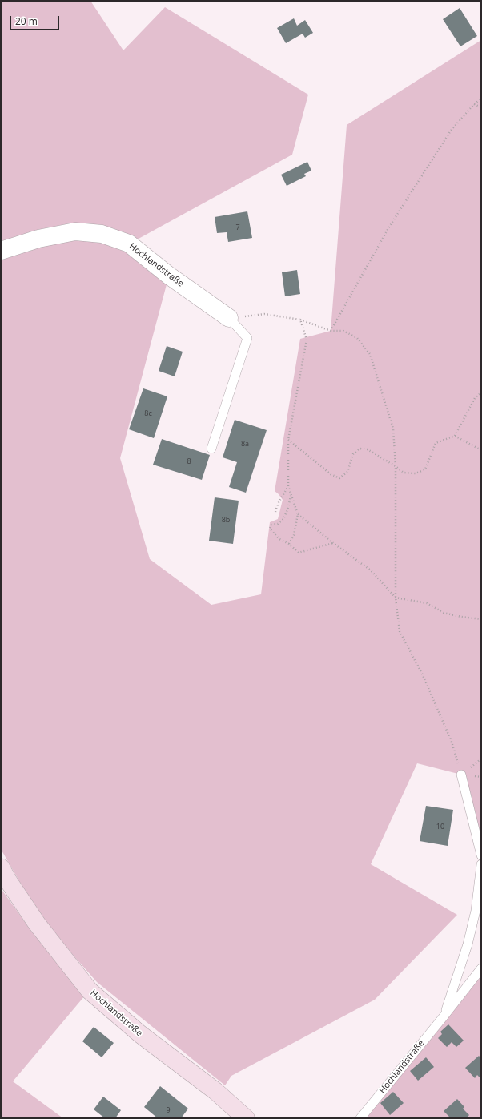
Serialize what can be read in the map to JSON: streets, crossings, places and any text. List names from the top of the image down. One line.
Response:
{"streets":{"street":["Hochlandstraße"]},"house_numbers":["7","8c","8a","8","8b","10","9"],"scale_bar":"20 m"}
